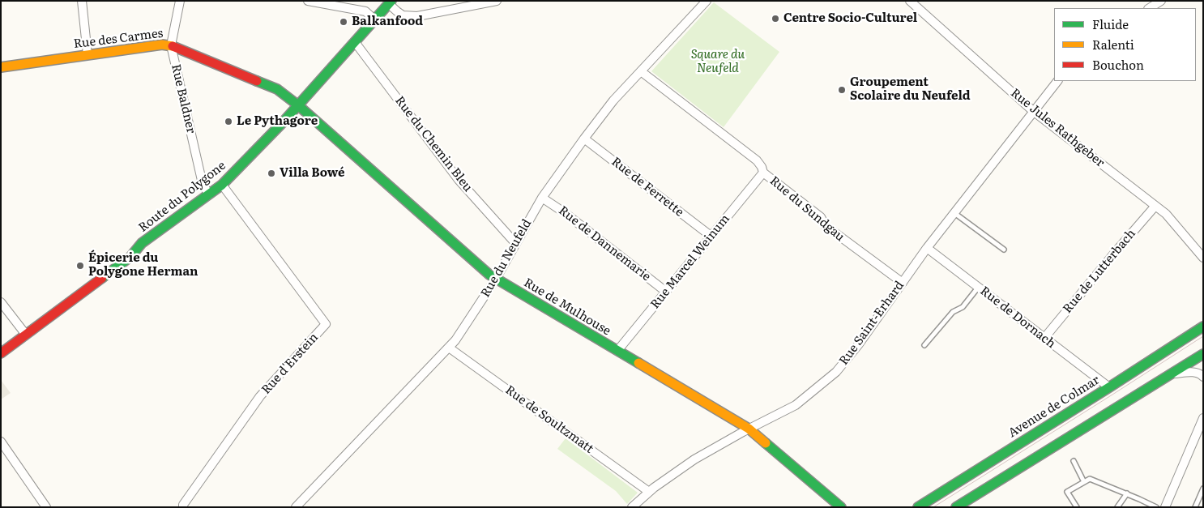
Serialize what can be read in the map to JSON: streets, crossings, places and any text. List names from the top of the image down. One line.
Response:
{"streets":{"street":["Rue des Carmes","Rue Baldner","Rue Jules Rathgeber","Rue du Chemin Bleu","Rue de Ferrette","Route du Polygone","Rue du Sundgau","Rue de Dannemarie","Rue du Neufeld","Rue Marcel Weinum","Rue de Lutterbach","Rue de Mulhouse","Rue de Dornach","Rue Saint-Erhard","Rue d'Erstein","Avenue de Colmar","Rue de Soultzmatt"]},"crossings":[["Rue des Carmes","Rue Baldner"],["Rue des Carmes","Route du Polygone"],["Rue des Carmes","Rue de Mulhouse"],["Rue Baldner","Route du Polygone"],["Rue Jules Rathgeber","Rue de Lutterbach"],["Rue Jules Rathgeber","Rue Saint-Erhard"],["Rue du Chemin Bleu","Route du Polygone"],["Rue du Chemin Bleu","Rue du Neufeld"],["Rue de Ferrette","Rue du Neufeld"],["Rue de Ferrette","Rue Marcel Weinum"],["Route du Polygone","Rue de Mulhouse"],["Route du Polygone","Rue d'Erstein"],["Rue du Sundgau","Rue du Neufeld"],["Rue du Sundgau","Rue Marcel Weinum"],["Rue du Sundgau","Rue Saint-Erhard"],["Rue de Dannemarie","Rue du Neufeld"],["Rue de Dannemarie","Rue Marcel Weinum"],["Rue du Neufeld","Rue de Mulhouse"],["Rue du Neufeld","Rue de Soultzmatt"],["Rue Marcel Weinum","Rue de Mulhouse"],["Rue de Lutterbach","Rue de Dornach"],["Rue de Mulhouse","Rue Saint-Erhard"],["Rue de Dornach","Rue Saint-Erhard"],["Rue de Dornach","Avenue de Colmar"],["Rue Saint-Erhard","Rue de Soultzmatt"]],"parks":["Square du Neufeld"],"places":["Centre Socio-Culturel","Balkanfood","Groupement Scolaire du Neufeld","Le Pythagore","Villa Bowé","Épicerie du Polygone Herman"],"legend":["Fluide","Ralenti","Bouchon"]}
